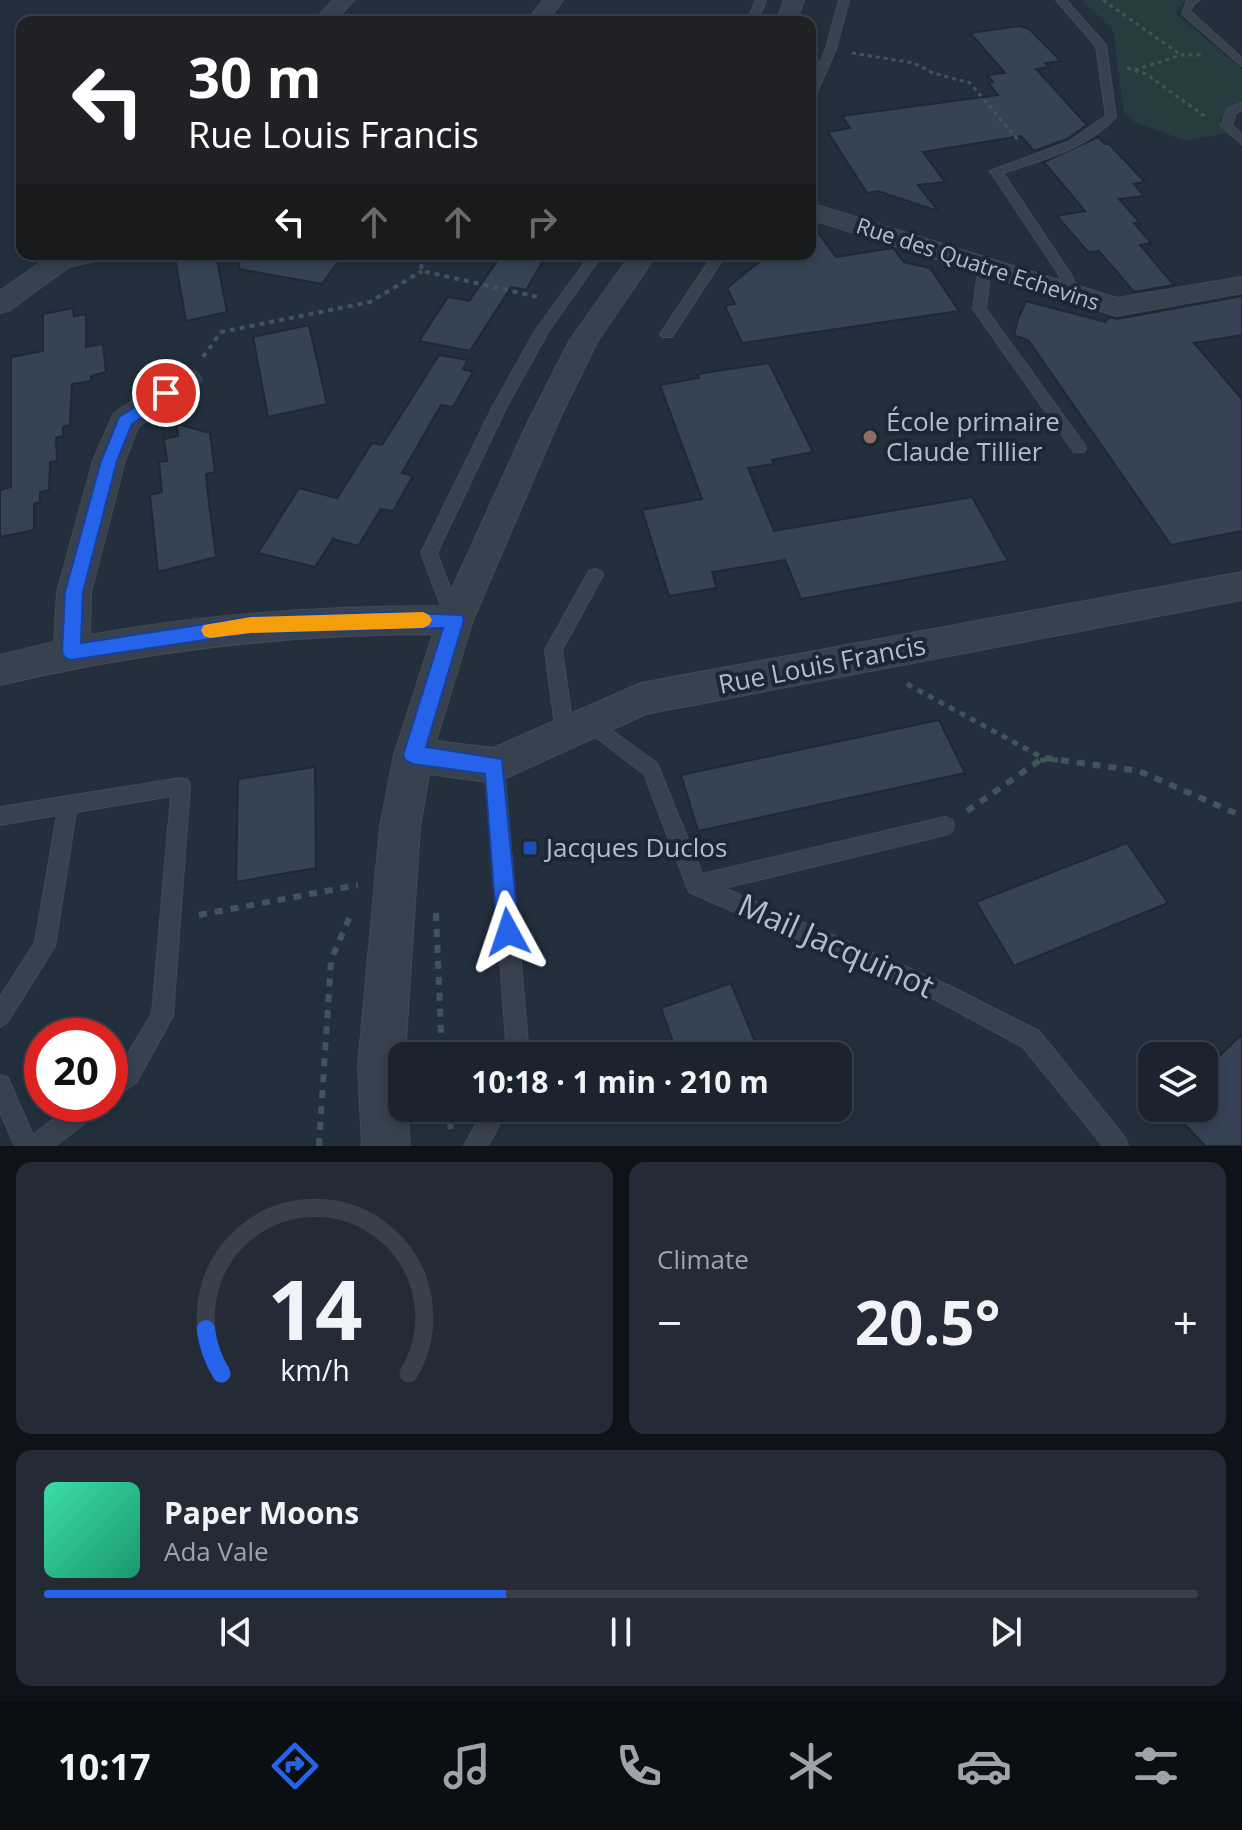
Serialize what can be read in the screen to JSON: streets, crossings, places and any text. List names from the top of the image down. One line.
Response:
{"streets":{"street":["Rue des Quatre Echevins","Rue Louis Francis"],"lane":["Mail Jacquinot"]},"places":{"other":["École primaire Claude Tillier"],"transit":["Jacques Duclos"]},"page":{"turn":["30 m","Rue Louis Francis"],"limit":"20","trip":"10:18 · 1 min · 210 m","tile":"Climate","heat":["−","20.5°","+"],"song":["Paper Moons","Ada Vale"],"tabs":"10:17","gauge":["14","km/h"]}}
